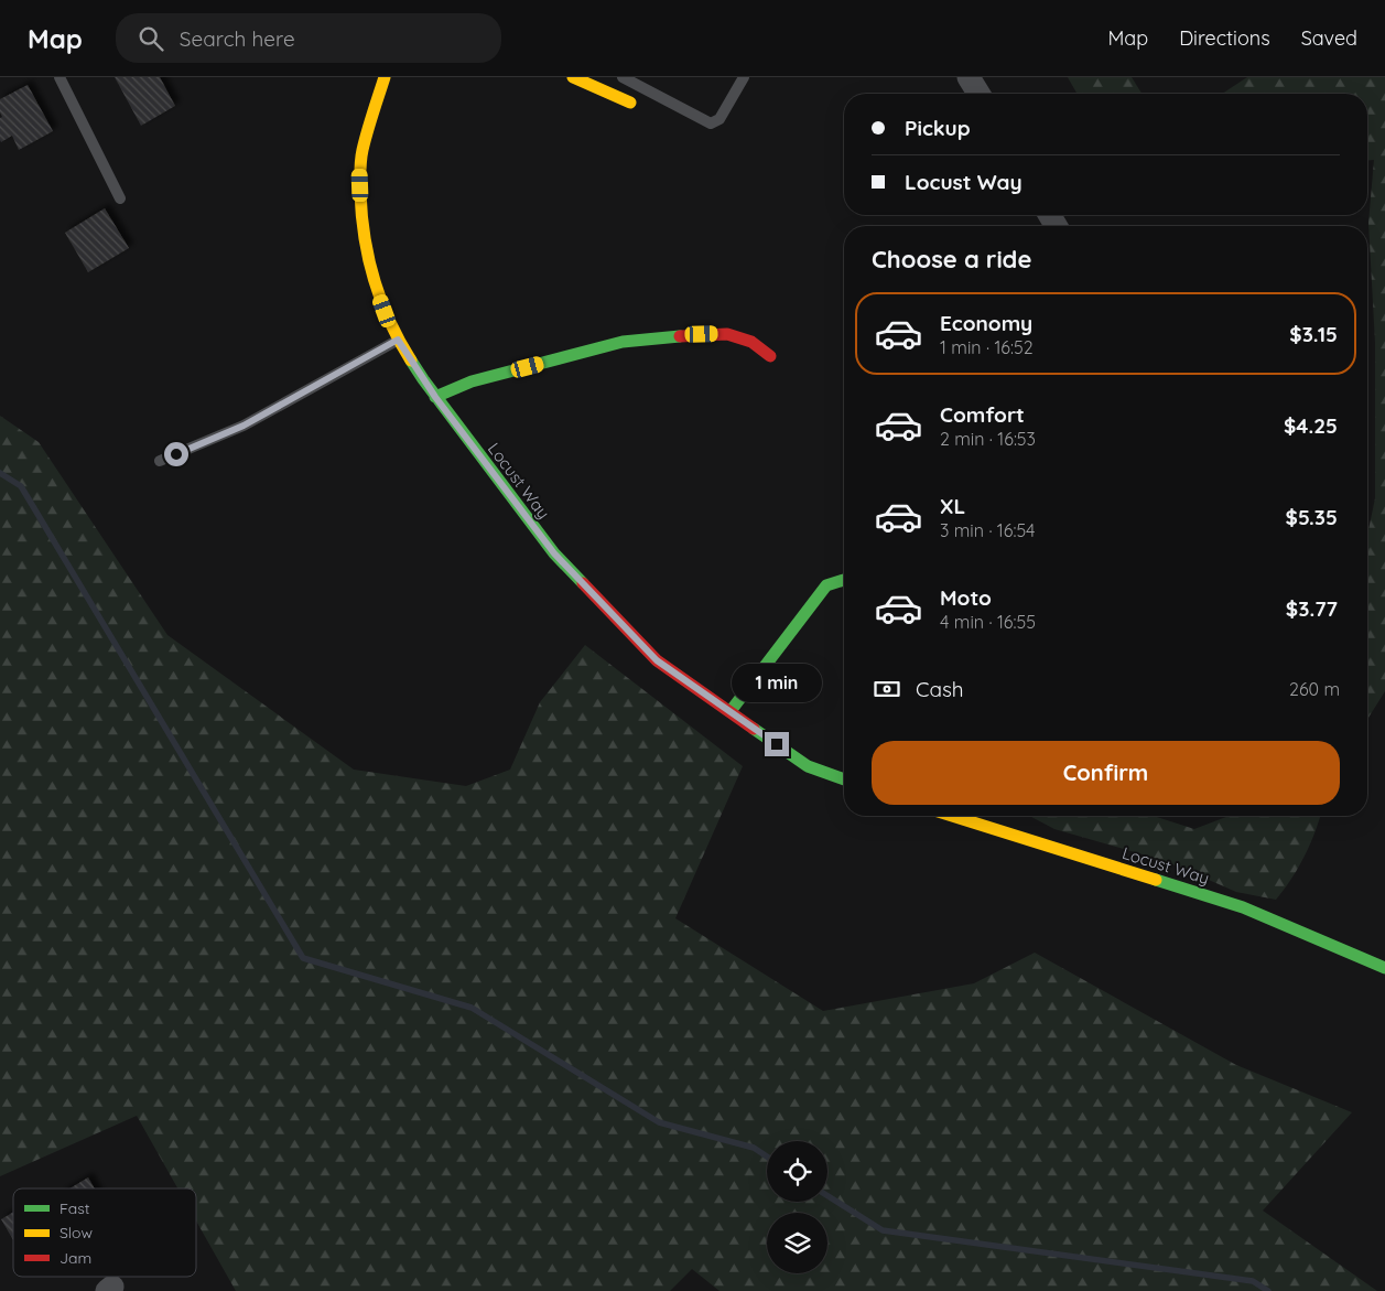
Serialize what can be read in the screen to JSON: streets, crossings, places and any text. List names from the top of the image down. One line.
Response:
{"streets":{"main road":["Locust Way"]},"legend":["Fast","Slow","Jam"],"page":{"header":"Map","search":"Search here","nav":["Map","Directions","Saved"],"banner":["Pickup","Locust Way"],"heading":"Choose a ride","list":[{"name":"Economy","note":"1 min · 16:52","value":"$3.15"},{"name":"Comfort","note":"2 min · 16:53","value":"$4.25"},{"name":"XL","note":"3 min · 16:54","value":"$5.35"},{"name":"Moto","note":"4 min · 16:55","value":"$3.77"}],"pay":["Cash","260 m"],"bubble":"1 min","buttons":"Confirm"}}
